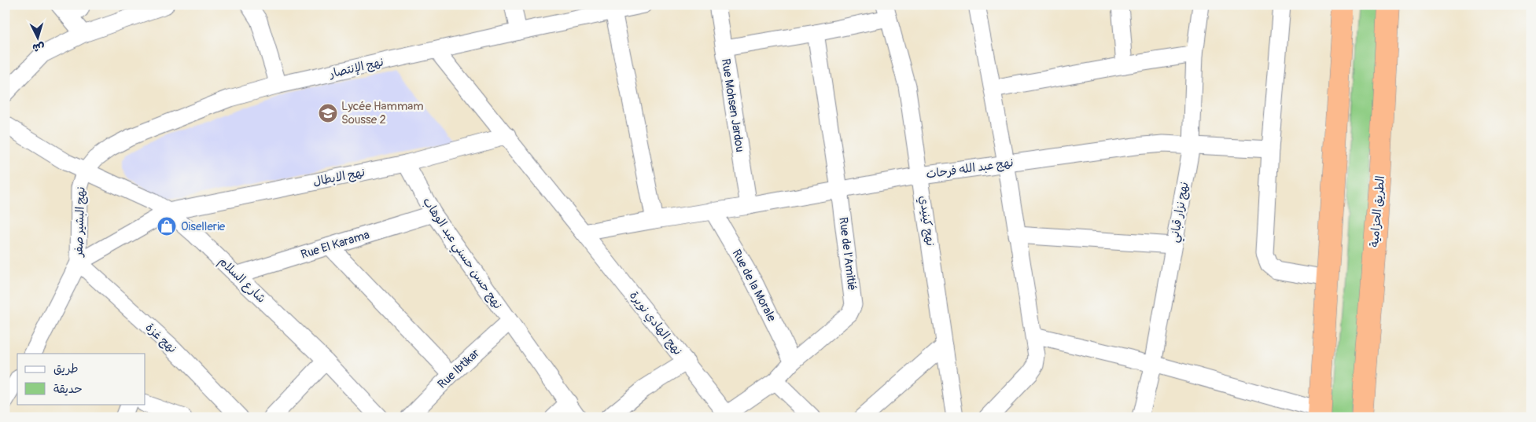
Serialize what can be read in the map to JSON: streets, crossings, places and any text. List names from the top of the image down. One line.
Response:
{"streets":{"highway":["الطريق الحزامية"],"street":["نهج الإنتصار","Rue Mohsen Jardou","نهج عبد الله فرحات","نهج الابطال","نهج نزار قباني","نهج كينيدي","نهج البشير صفر","Rue El Karama","نهج حسن حسني عبد الوهاب","Rue de l'Amitié","شارع السلام","Rue de la Morale","نهج الهادي نويرة","نهج غزة","Rue Ibtikar"]},"crossings":[["نهج الإنتصار","نهج البشير صفر"],["نهج الإنتصار","شارع السلام"],["Rue Mohsen Jardou","نهج عبد الله فرحات"],["نهج عبد الله فرحات","نهج نزار قباني"],["نهج عبد الله فرحات","نهج كينيدي"],["نهج عبد الله فرحات","Rue de l'Amitié"],["نهج عبد الله فرحات","Rue de la Morale"],["نهج عبد الله فرحات","نهج الهادي نويرة"],["نهج الابطال","نهج البشير صفر"],["نهج الابطال","نهج حسن حسني عبد الوهاب"],["نهج الابطال","شارع السلام"],["نهج الابطال","نهج الهادي نويرة"],["نهج الابطال","نهج غزة"],["نهج البشير صفر","شارع السلام"],["نهج البشير صفر","نهج غزة"],["Rue El Karama","نهج حسن حسني عبد الوهاب"],["Rue El Karama","شارع السلام"],["نهج حسن حسني عبد الوهاب","Rue Ibtikar"],["Rue de l'Amitié","Rue de la Morale"],["Rue de l'Amitié","نهج الهادي نويرة"]],"places":{"school or university":["Lycée Hammam Sousse 2"],"shop":["Oisellerie"]},"legend":["طريق","حديقة"],"north":"bottom"}
